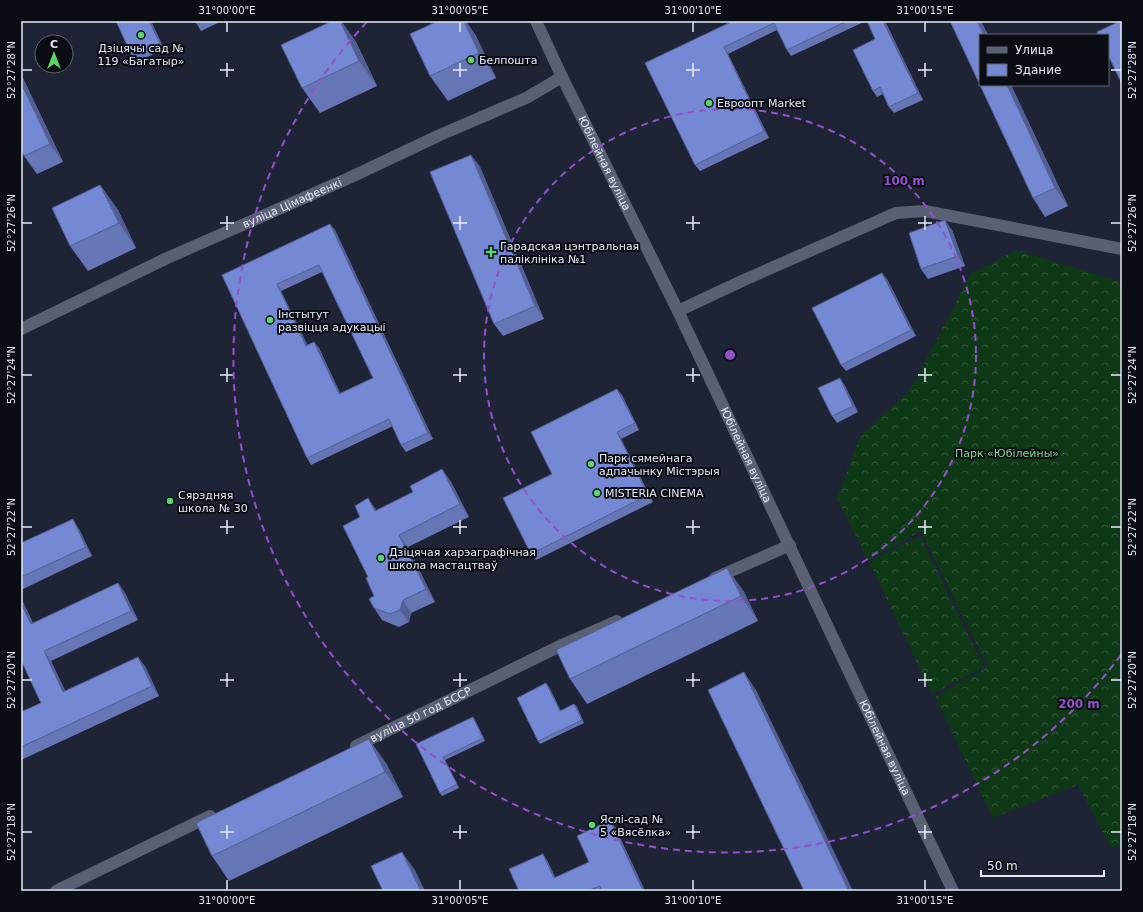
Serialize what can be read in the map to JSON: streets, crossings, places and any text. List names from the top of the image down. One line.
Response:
{"streets":{"street":["Юбілейная вуліца","вуліца Цімафеенкі","вуліца 50 год БССР"]},"crossings":[["Юбілейная вуліца","вуліца Цімафеенкі"]],"parks":["Парк «Юбілейны»"],"places":{"other":["Дзіцячы сад № 119 «Багатыр»","Белпошта","Евроопт Market","Інстытут развіцця адукацыі","Парк сямейнага адпачынку Містэрыя","MISTERIA CINEMA","Сярэдняя школа № 30","Дзіцячая харэаграфічная школа мастацтваў","Яслі-сад № 5 «Вясёлка»"],"health":["Гарадская цэнтральная паліклініка №1"]},"legend":["Улица","Здание"],"scale_bar":"50 m","north":"top","coordinates":["31°00'00\"E","31°00'05\"E","31°00'10\"E","31°00'15\"E","52°27'28\"N","52°27'26\"N","52°27'24\"N","52°27'22\"N","52°27'20\"N","52°27'18\"N"],"rings":["100 m","200 m"]}
